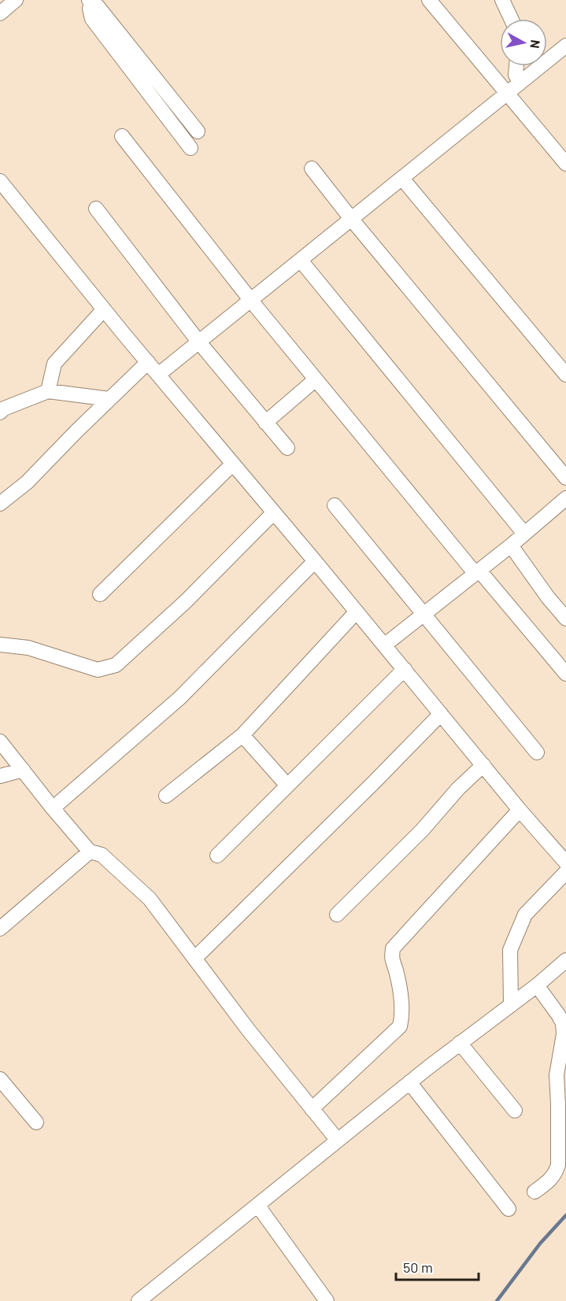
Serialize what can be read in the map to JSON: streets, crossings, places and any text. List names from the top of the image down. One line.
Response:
{"scale_bar":"50 m","north":"right"}
